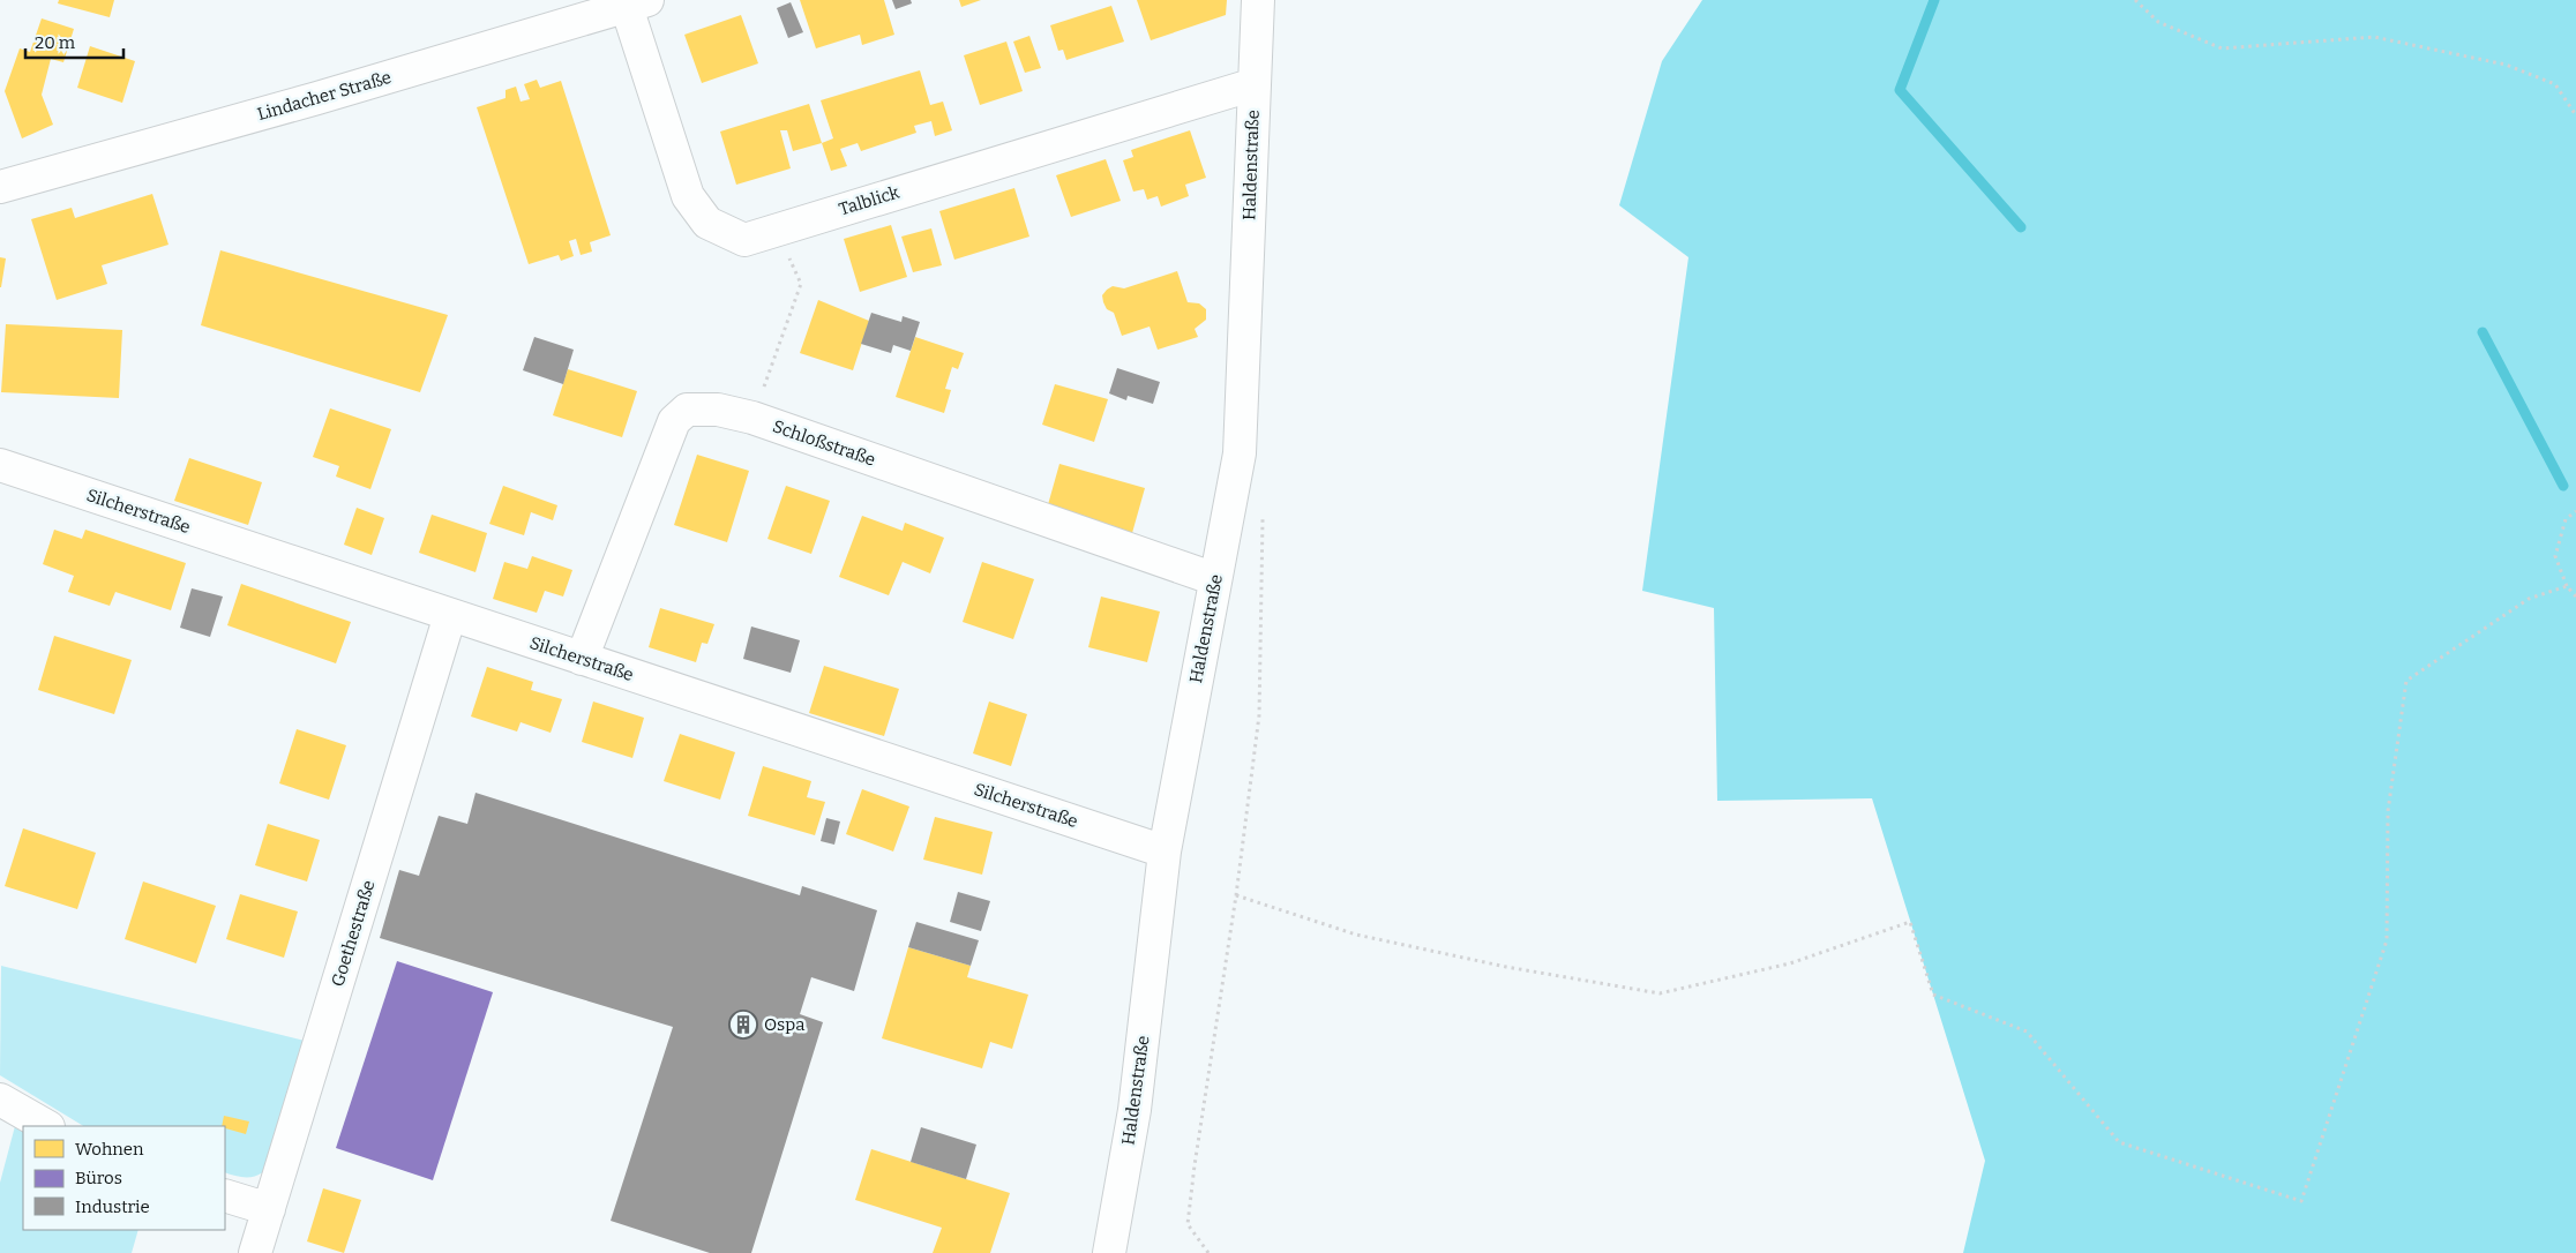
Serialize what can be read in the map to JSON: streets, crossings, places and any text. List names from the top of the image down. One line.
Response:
{"streets":{"street":["Lindacher Straße","Haldenstraße","Talblick","Schloßstraße","Silcherstraße","Goethestraße"]},"crossings":[["Lindacher Straße","Talblick"],["Haldenstraße","Talblick"],["Haldenstraße","Schloßstraße"],["Haldenstraße","Silcherstraße"],["Schloßstraße","Silcherstraße"],["Silcherstraße","Goethestraße"]],"places":{"building":["Ospa"]},"legend":["Wohnen","Büros","Industrie"],"scale_bar":"20 m"}
